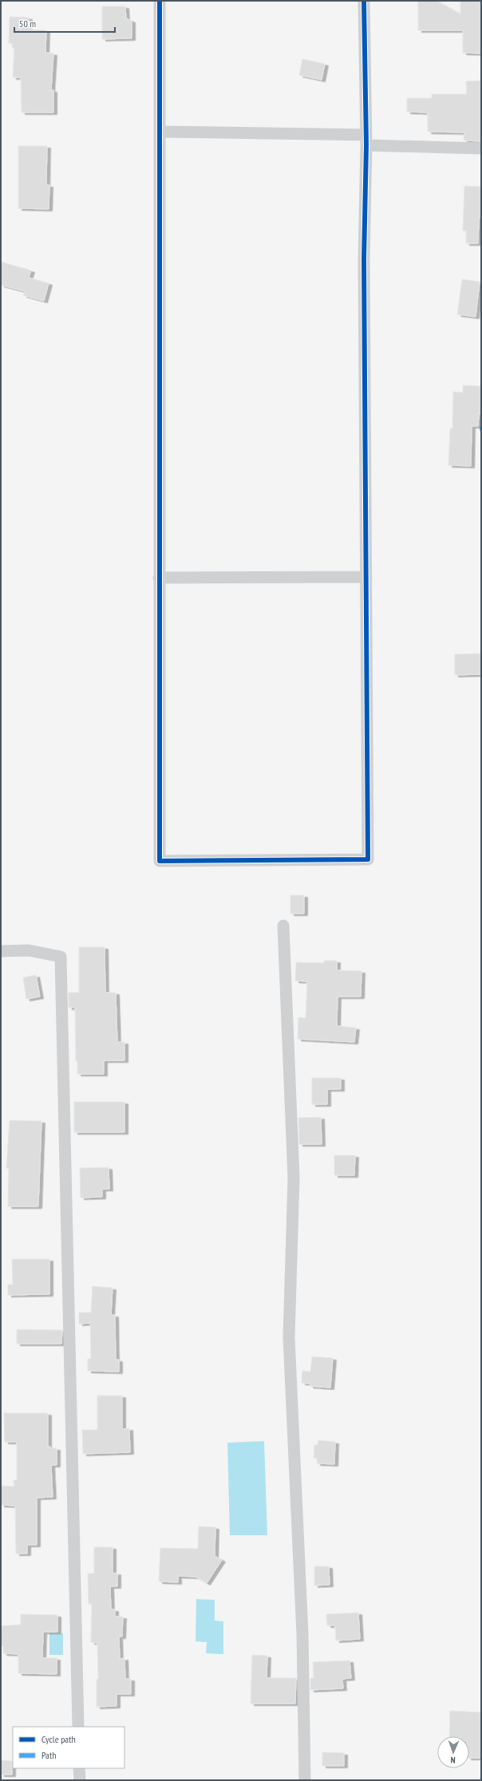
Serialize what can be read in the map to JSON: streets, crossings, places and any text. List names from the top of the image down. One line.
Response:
{"legend":["Cycle path","Path"],"scale_bar":"50 m","north":"bottom"}
